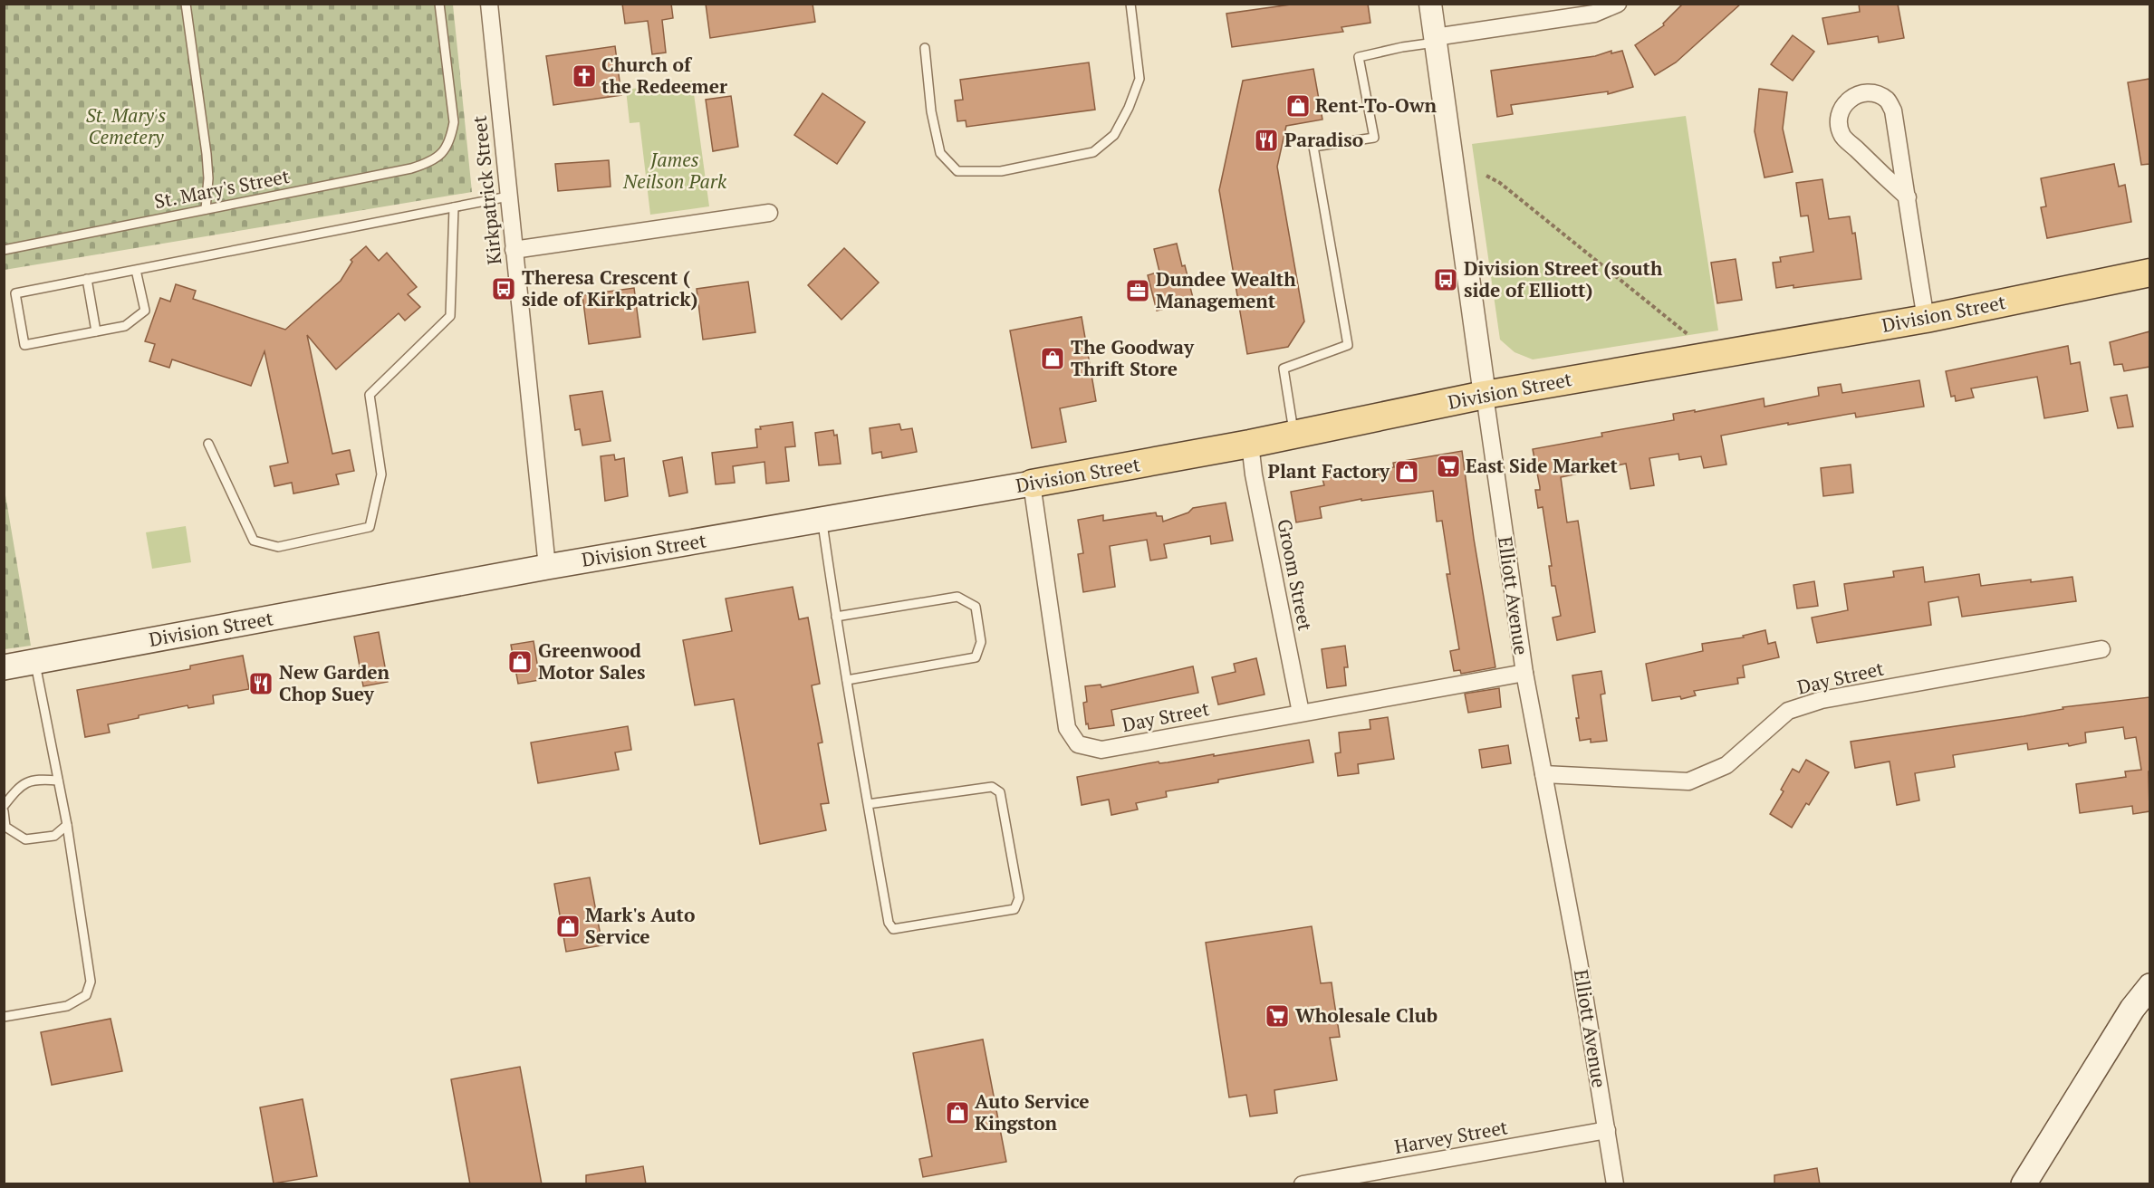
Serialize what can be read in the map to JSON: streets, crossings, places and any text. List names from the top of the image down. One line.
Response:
{"streets":{"main road":["Division Street"],"street":["Kirkpatrick Street","Groom Street","Elliott Avenue","Day Street","Harvey Street"],"lane":["St. Mary's Street"]},"crossings":[["Kirkpatrick Street","Division Street"],["Division Street","Groom Street"],["Division Street","Elliott Avenue"],["Division Street","Day Street"],["Groom Street","Day Street"],["Elliott Avenue","Day Street"],["Elliott Avenue","Harvey Street"]],"parks":["St. Mary's Cemetery","James Neilson Park"],"places":{"church":["Church of the Redeemer"],"shop":["Rent-To-Own","The Goodway Thrift Store","Plant Factory","Greenwood Motor Sales","Mark's Auto Service","Auto Service Kingston"],"restaurant":["Paradiso","New Garden Chop Suey"],"bus stop":["Division Street (south side of Elliott)","Theresa Crescent ( side of Kirkpatrick)"],"office":["Dundee Wealth Management"],"supermarket":["East Side Market","Wholesale Club"]}}
